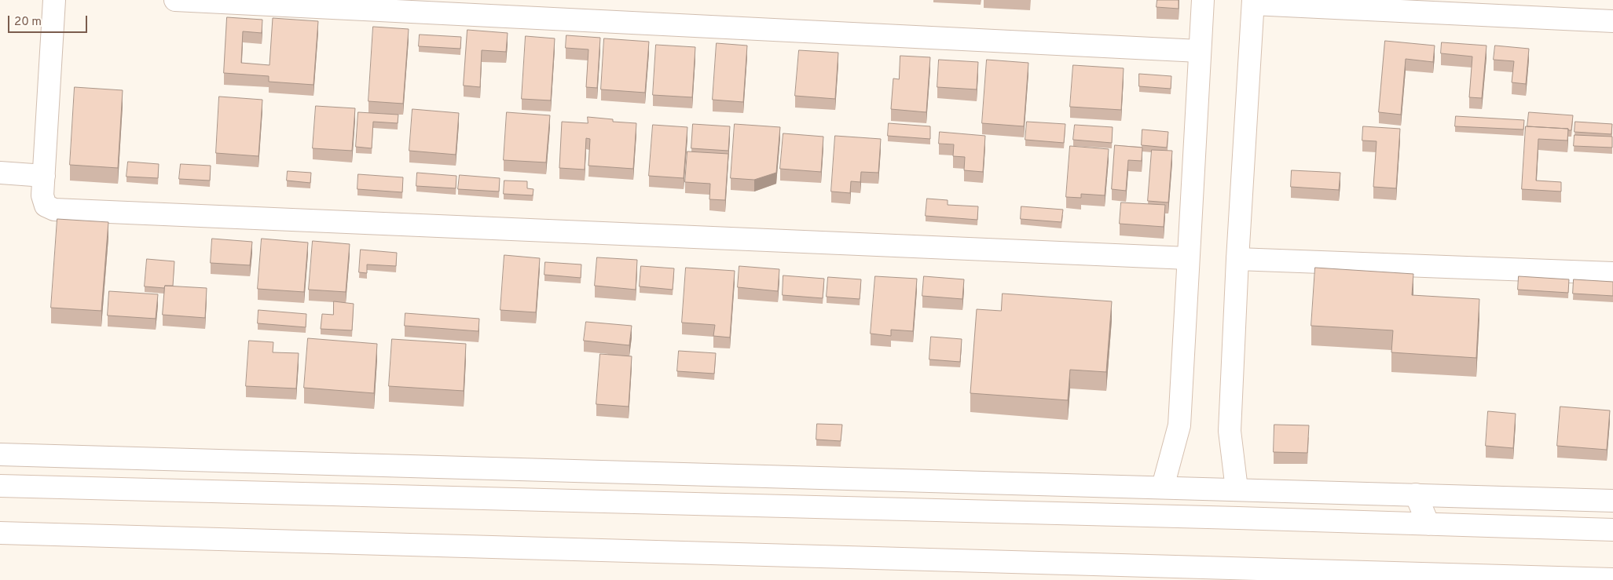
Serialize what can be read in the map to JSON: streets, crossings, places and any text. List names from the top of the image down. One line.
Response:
{"scale_bar":"20 m"}
